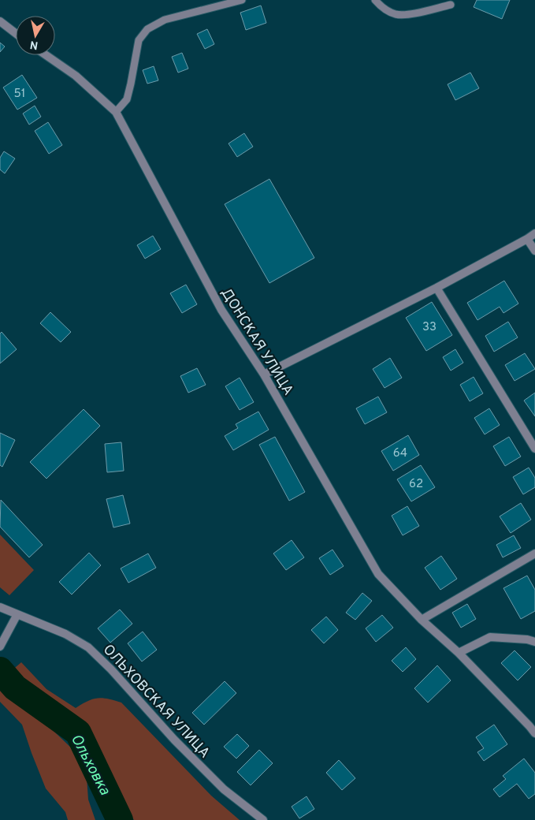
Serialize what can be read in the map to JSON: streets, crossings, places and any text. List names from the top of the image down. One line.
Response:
{"streets":{"street":["ДОНСКАЯ УЛИЦА","ОЛЬХОВСКАЯ УЛИЦА"]},"water":["Ольховка"],"house_numbers":["51","33","64","62"],"north":"bottom"}
